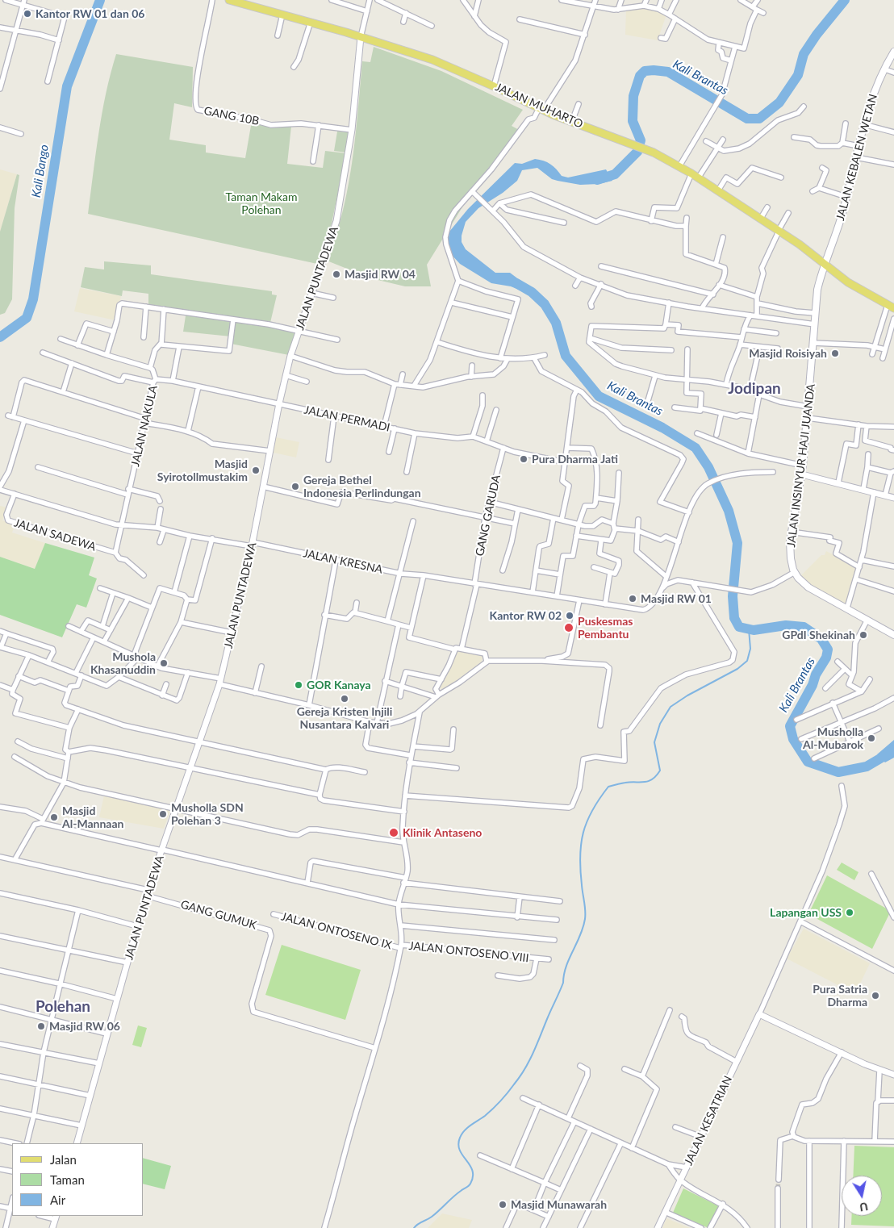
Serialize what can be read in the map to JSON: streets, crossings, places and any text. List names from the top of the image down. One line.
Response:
{"streets":{"main road":["JALAN MUHARTO","JALAN KEBALEN WETAN","JALAN INSINYUR HAJI JUANDA"],"street":["GANG 10B","JALAN PUNTADEWA","JALAN PERMADI","JALAN NAKULA","GANG GARUDA","JALAN SADEWA","JALAN KRESNA","GANG GUMUK","JALAN ONTOSENO IX","JALAN ONTOSENO VIII","JALAN KESATRIAN"]},"crossings":[["JALAN MUHARTO","JALAN KEBALEN WETAN"],["JALAN MUHARTO","JALAN PUNTADEWA"],["JALAN MUHARTO","JALAN INSINYUR HAJI JUANDA"],["GANG 10B","JALAN PUNTADEWA"],["JALAN KEBALEN WETAN","JALAN INSINYUR HAJI JUANDA"],["JALAN PUNTADEWA","JALAN PERMADI"],["JALAN PUNTADEWA","JALAN NAKULA"],["JALAN PUNTADEWA","JALAN KRESNA"],["JALAN PUNTADEWA","GANG GUMUK"],["JALAN PERMADI","JALAN NAKULA"],["GANG GARUDA","JALAN KRESNA"],["JALAN ONTOSENO IX","JALAN ONTOSENO VIII"]],"districts":["Jodipan","Polehan"],"water":["Kali Brantas","Kali Bango"],"parks":["Taman Makam Polehan"],"places":["Kantor RW 01 dan 06","Masjid RW 04","Masjid Roisiyah","Pura Dharma Jati","Masjid Syirotollmustakim","Gereja Bethel Indonesia Perlindungan","Masjid RW 01","Kantor RW 02","Puskesmas Pembantu","GPdI Shekinah","Mushola Khasanuddin","GOR Kanaya","Gereja Kristen Injili Nusantara Kalvari","Musholla Al-Mubarok","Musholla SDN Polehan 3","Masjid Al-Mannaan","Klinik Antaseno","Lapangan USS","Pura Satria Dharma","Masjid RW 06","Masjid Munawarah"],"legend":["Jalan","Taman","Air"],"north":"bottom"}
